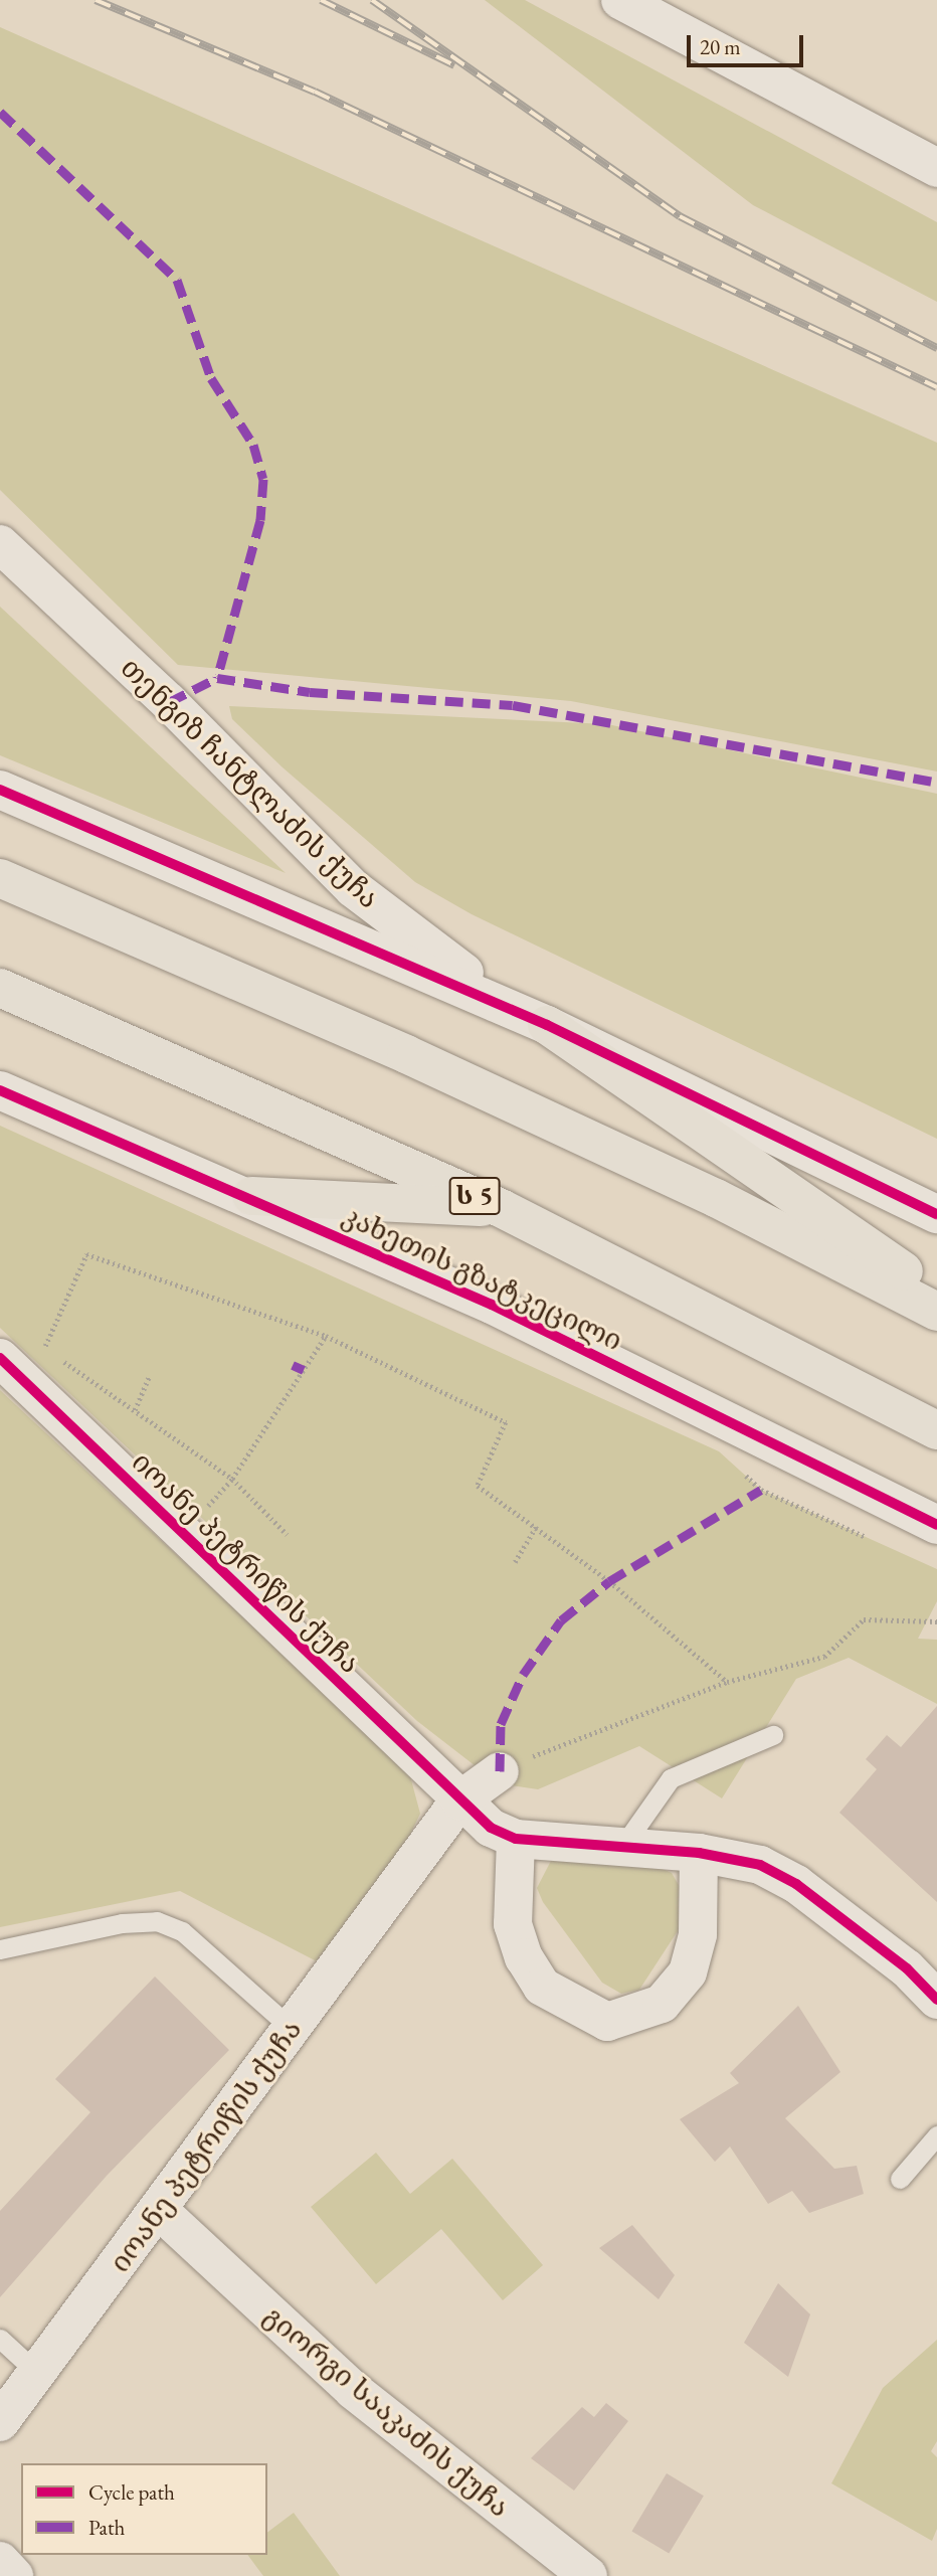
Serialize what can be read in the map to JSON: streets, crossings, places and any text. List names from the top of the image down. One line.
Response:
{"streets":{"highway":["ს 5"],"street":["თენგიზ ჩანტლაძის ქუჩა","კახეთის გზატკეცილი","იოანე პეტრიწის ქუჩა","გიორგი სააკაძის ქუჩა"]},"crossings":[["იოანე პეტრიწის ქუჩა","გიორგი სააკაძის ქუჩა"]],"legend":["Cycle path","Path"],"scale_bar":"20 m"}
